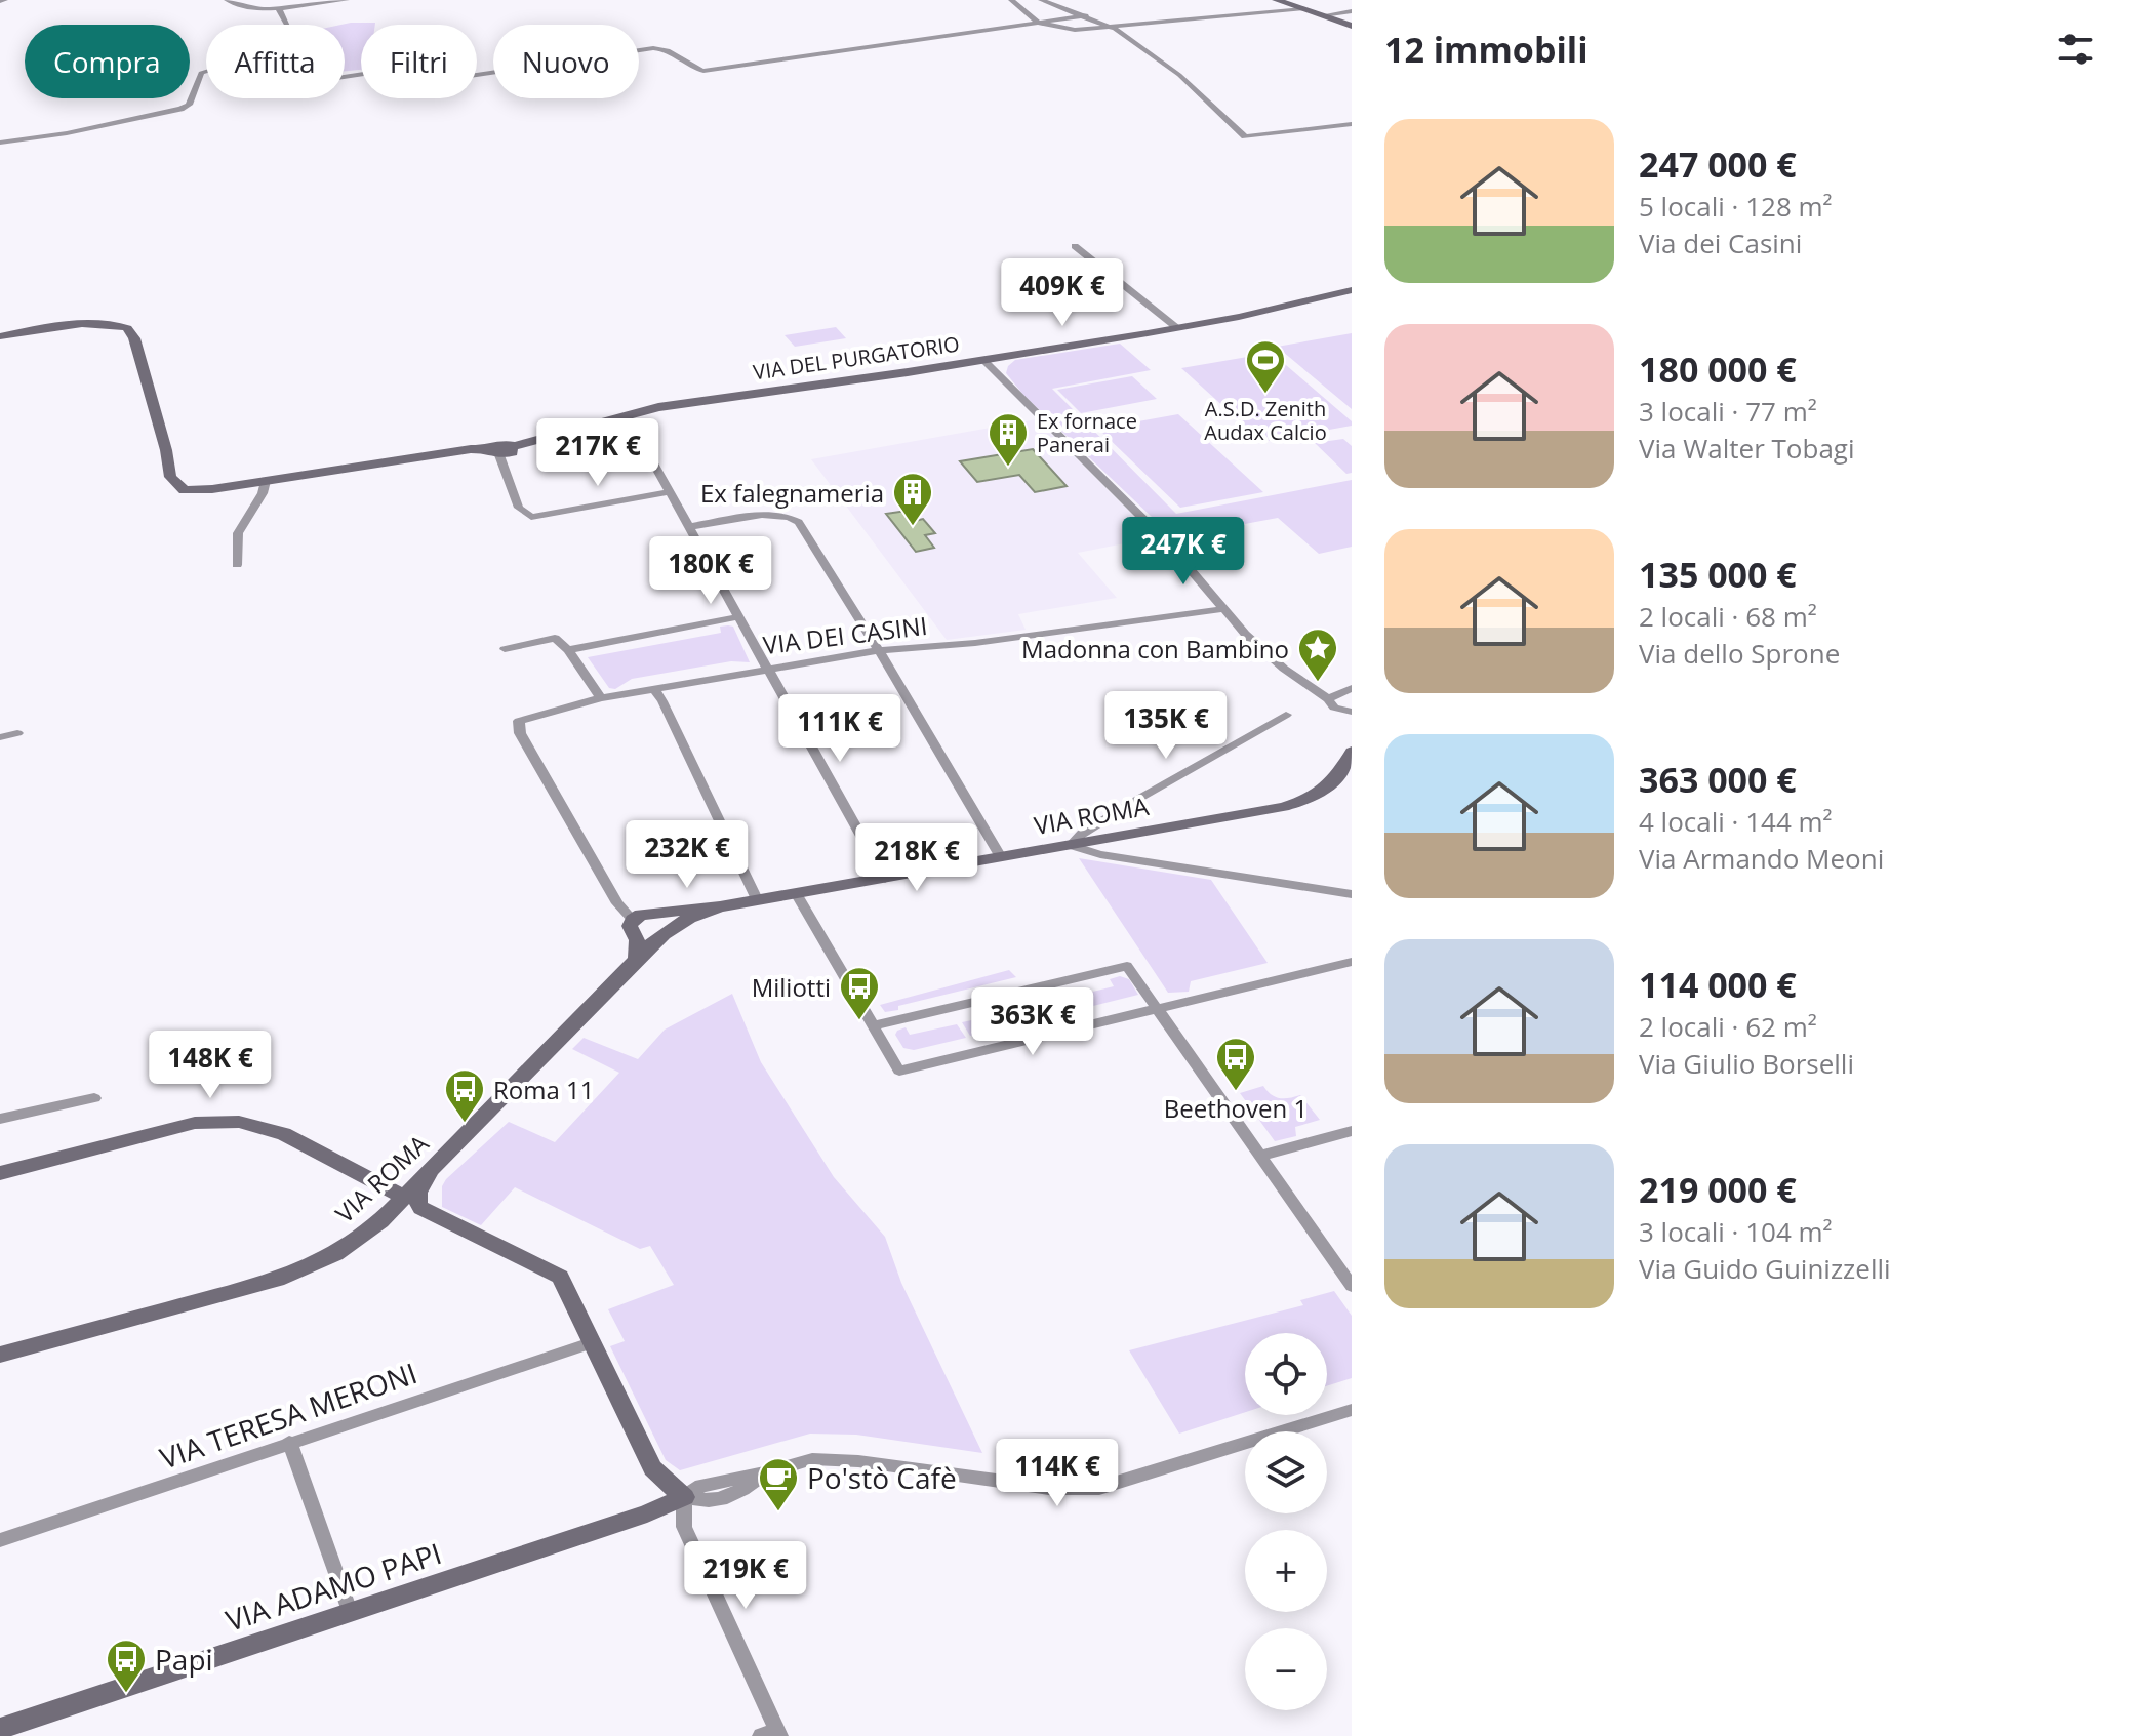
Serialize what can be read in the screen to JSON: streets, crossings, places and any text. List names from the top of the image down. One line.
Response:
{"streets":{"street":["VIA DEL PURGATORIO","VIA DEI CASINI","VIA ROMA","VIA TERESA MERONI","VIA ADAMO PAPI"]},"crossings":[["VIA DEI CASINI","VIA ROMA"]],"places":{"sports":["A.S.D. Zenith Audax Calcio"],"building":["Ex fornace Panerai","Ex falegnameria"],"place":["Madonna con Bambino"],"bus stop":["Miliotti","Beethoven 1","Roma 11","Papi"],"cafe":["Po'stò Cafè"]},"page":{"heading":"12 immobili","chip":["Compra","Affitta","Filtri","Nuovo"],"list":[{"name":"247 000 €","note":"5 locali · 128 m² · Via dei Casini"},{"name":"180 000 €","note":"3 locali · 77 m² · Via Walter Tobagi"},{"name":"135 000 €","note":"2 locali · 68 m² · Via dello Sprone"},{"name":"363 000 €","note":"4 locali · 144 m² · Via Armando Meoni"},{"name":"114 000 €","note":"2 locali · 62 m² · Via Giulio Borselli"},{"name":"219 000 €","note":"3 locali · 104 m² · Via Guido Guinizzelli"}],"price":["409K €","217K €","247K €","180K €","135K €","111K €","232K €","218K €","363K €","148K €","114K €","219K €"],"map_buttons":["+","−"]}}
